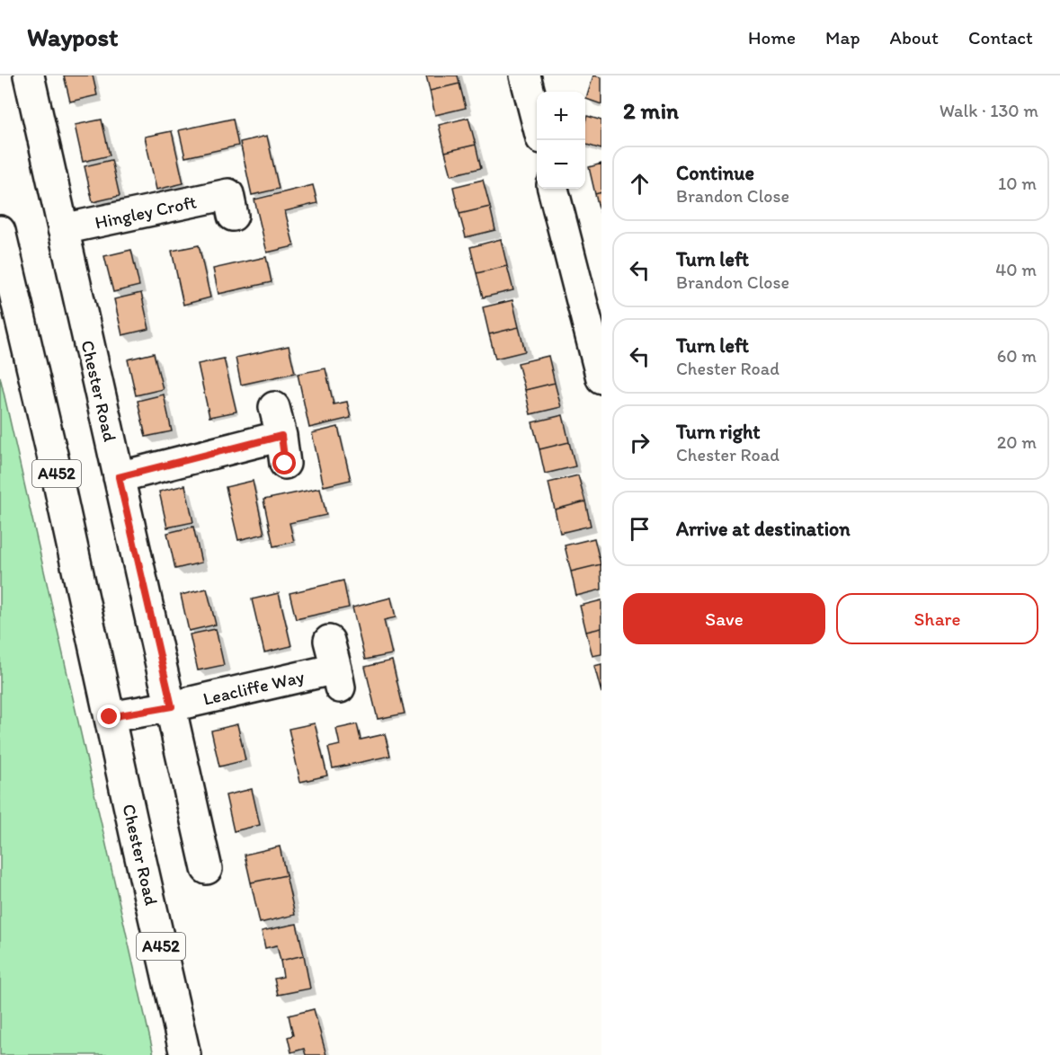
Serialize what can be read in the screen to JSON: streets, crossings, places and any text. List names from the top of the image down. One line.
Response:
{"streets":{"main road":["Hingley Croft","Chester Road","A452","Leacliffe Way"]},"crossings":[["Hingley Croft","Chester Road"],["Chester Road","Leacliffe Way"]],"page":{"header":"Waypost","nav":["Home","Map","About","Contact"],"heading":["2 min","Walk · 130 m"],"map_buttons":["+","−"],"list":[["Continue","Brandon Close","10 m"],["Turn left","Brandon Close","40 m"],["Turn left","Chester Road","60 m"],["Turn right","Chester Road","20 m"],"Arrive at destination"],"buttons":["Save","Share"]}}
